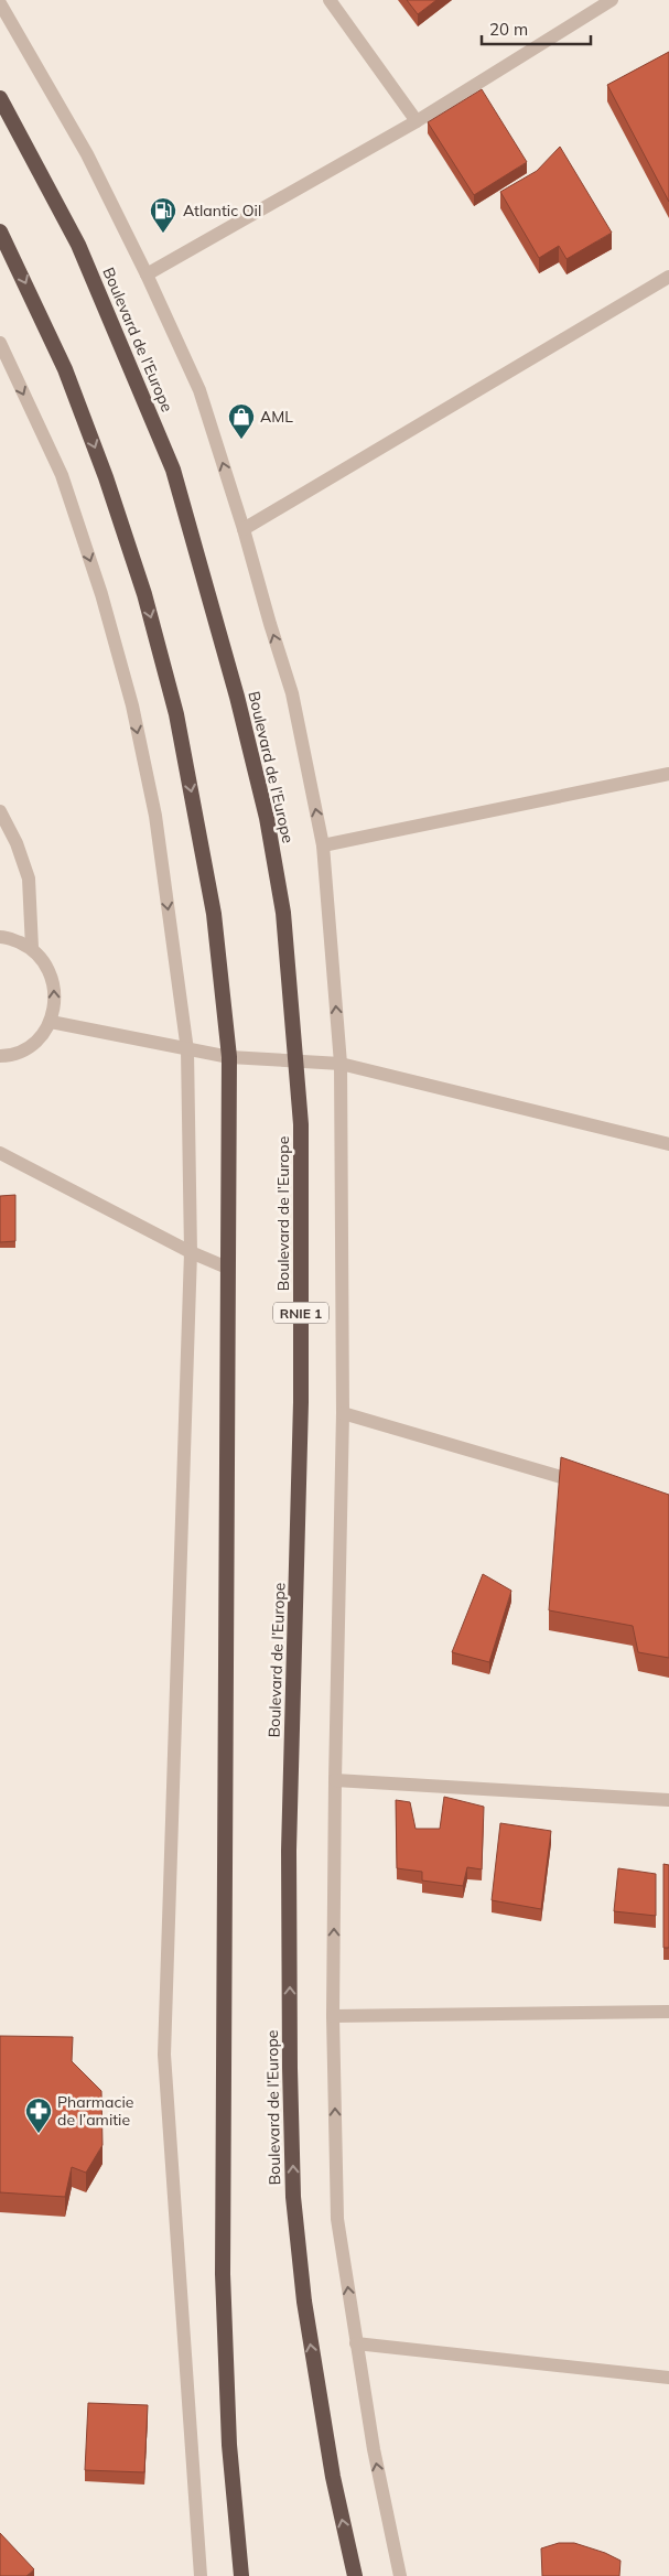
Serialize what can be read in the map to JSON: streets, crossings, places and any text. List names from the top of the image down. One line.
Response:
{"streets":{"highway":["Boulevard de l’Europe","RNIE 1"]},"places":{"fuel station":["Atlantic Oil"],"shop":["AML"],"pharmacy":["Pharmacie de l’amitie"]},"scale_bar":"20 m"}
